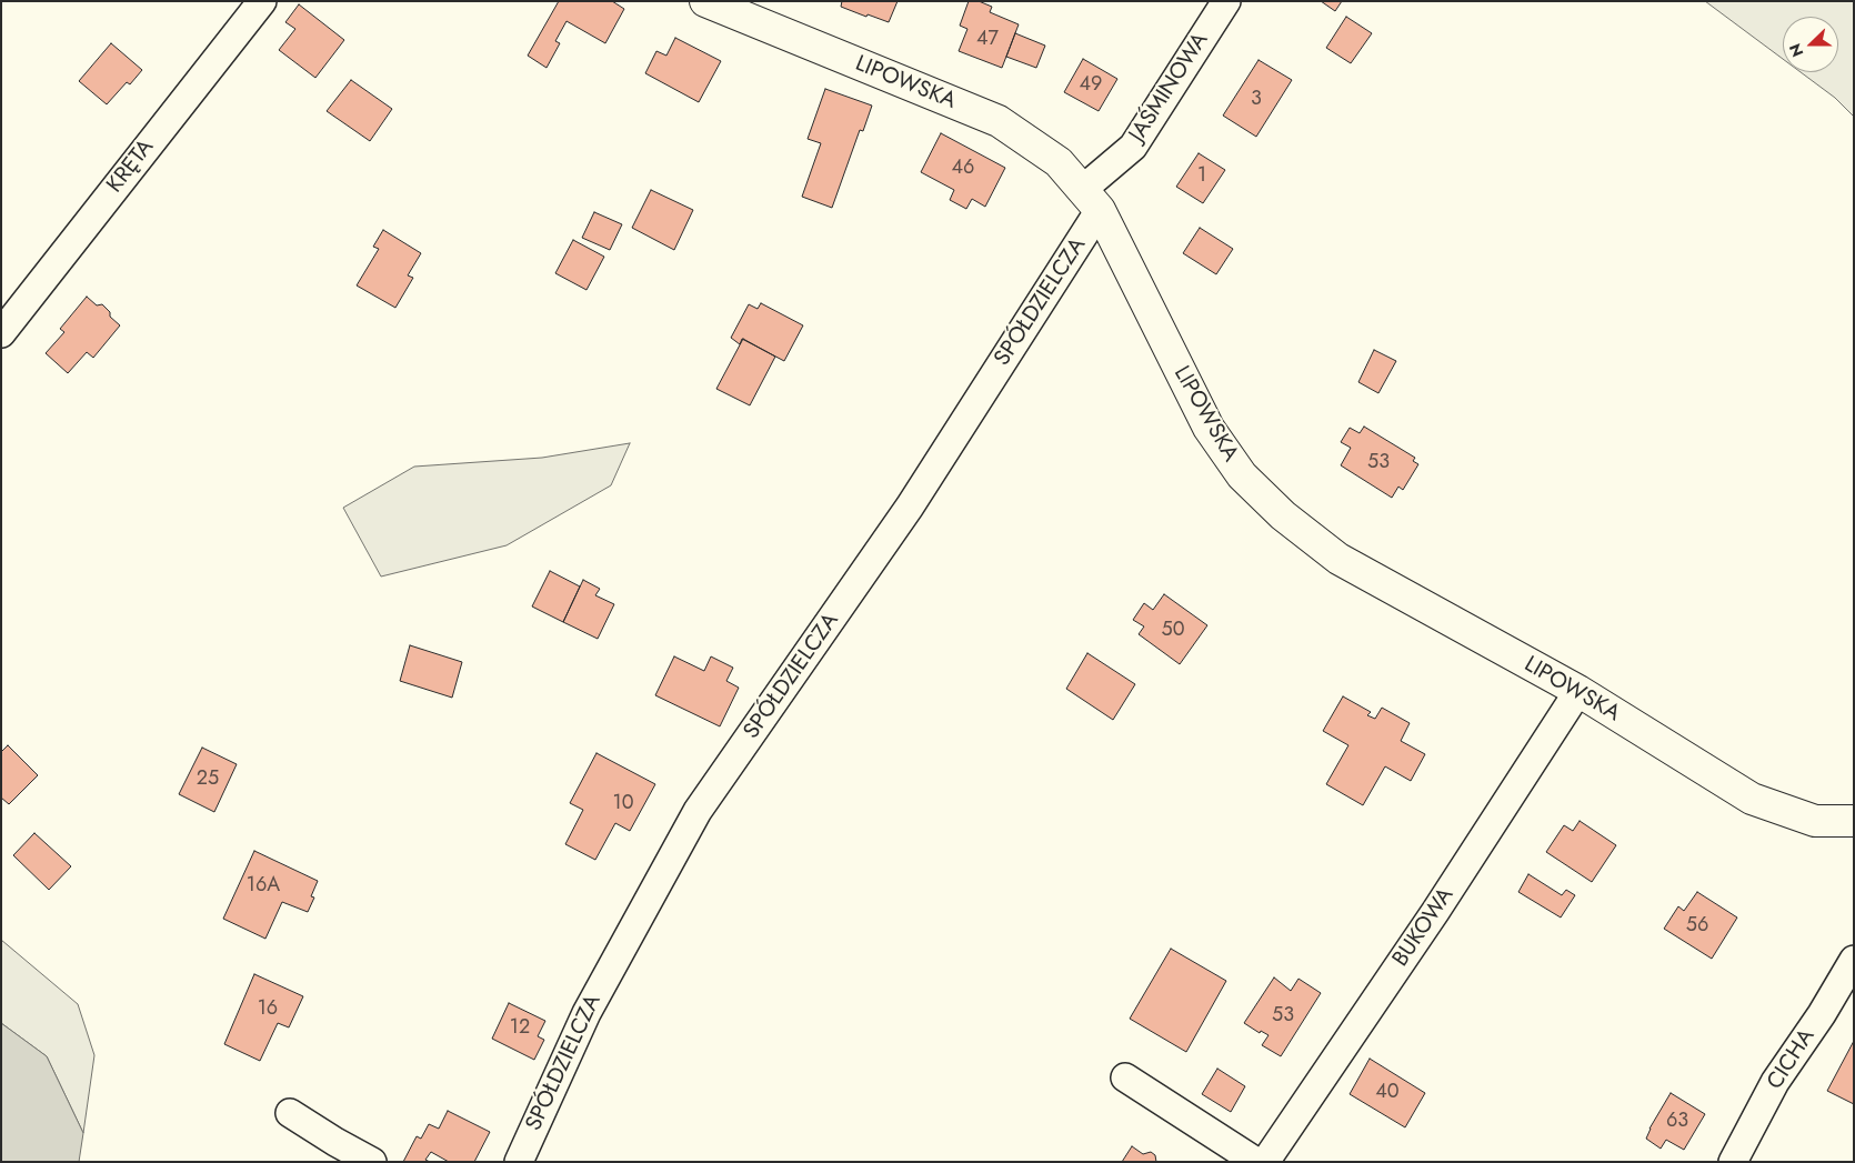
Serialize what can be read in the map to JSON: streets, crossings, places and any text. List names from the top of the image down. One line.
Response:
{"streets":{"street":["LIPOWSKA","JAŚMINOWA","KRĘTA","SPÓŁDZIELCZA","BUKOWA","CICHA"]},"crossings":[["LIPOWSKA","JAŚMINOWA"],["LIPOWSKA","SPÓŁDZIELCZA"],["LIPOWSKA","BUKOWA"],["JAŚMINOWA","SPÓŁDZIELCZA"]],"house_numbers":["47","49","3","46","1","53","50","25","10","16A","56","16","53","12","40","63"],"north":"left"}
